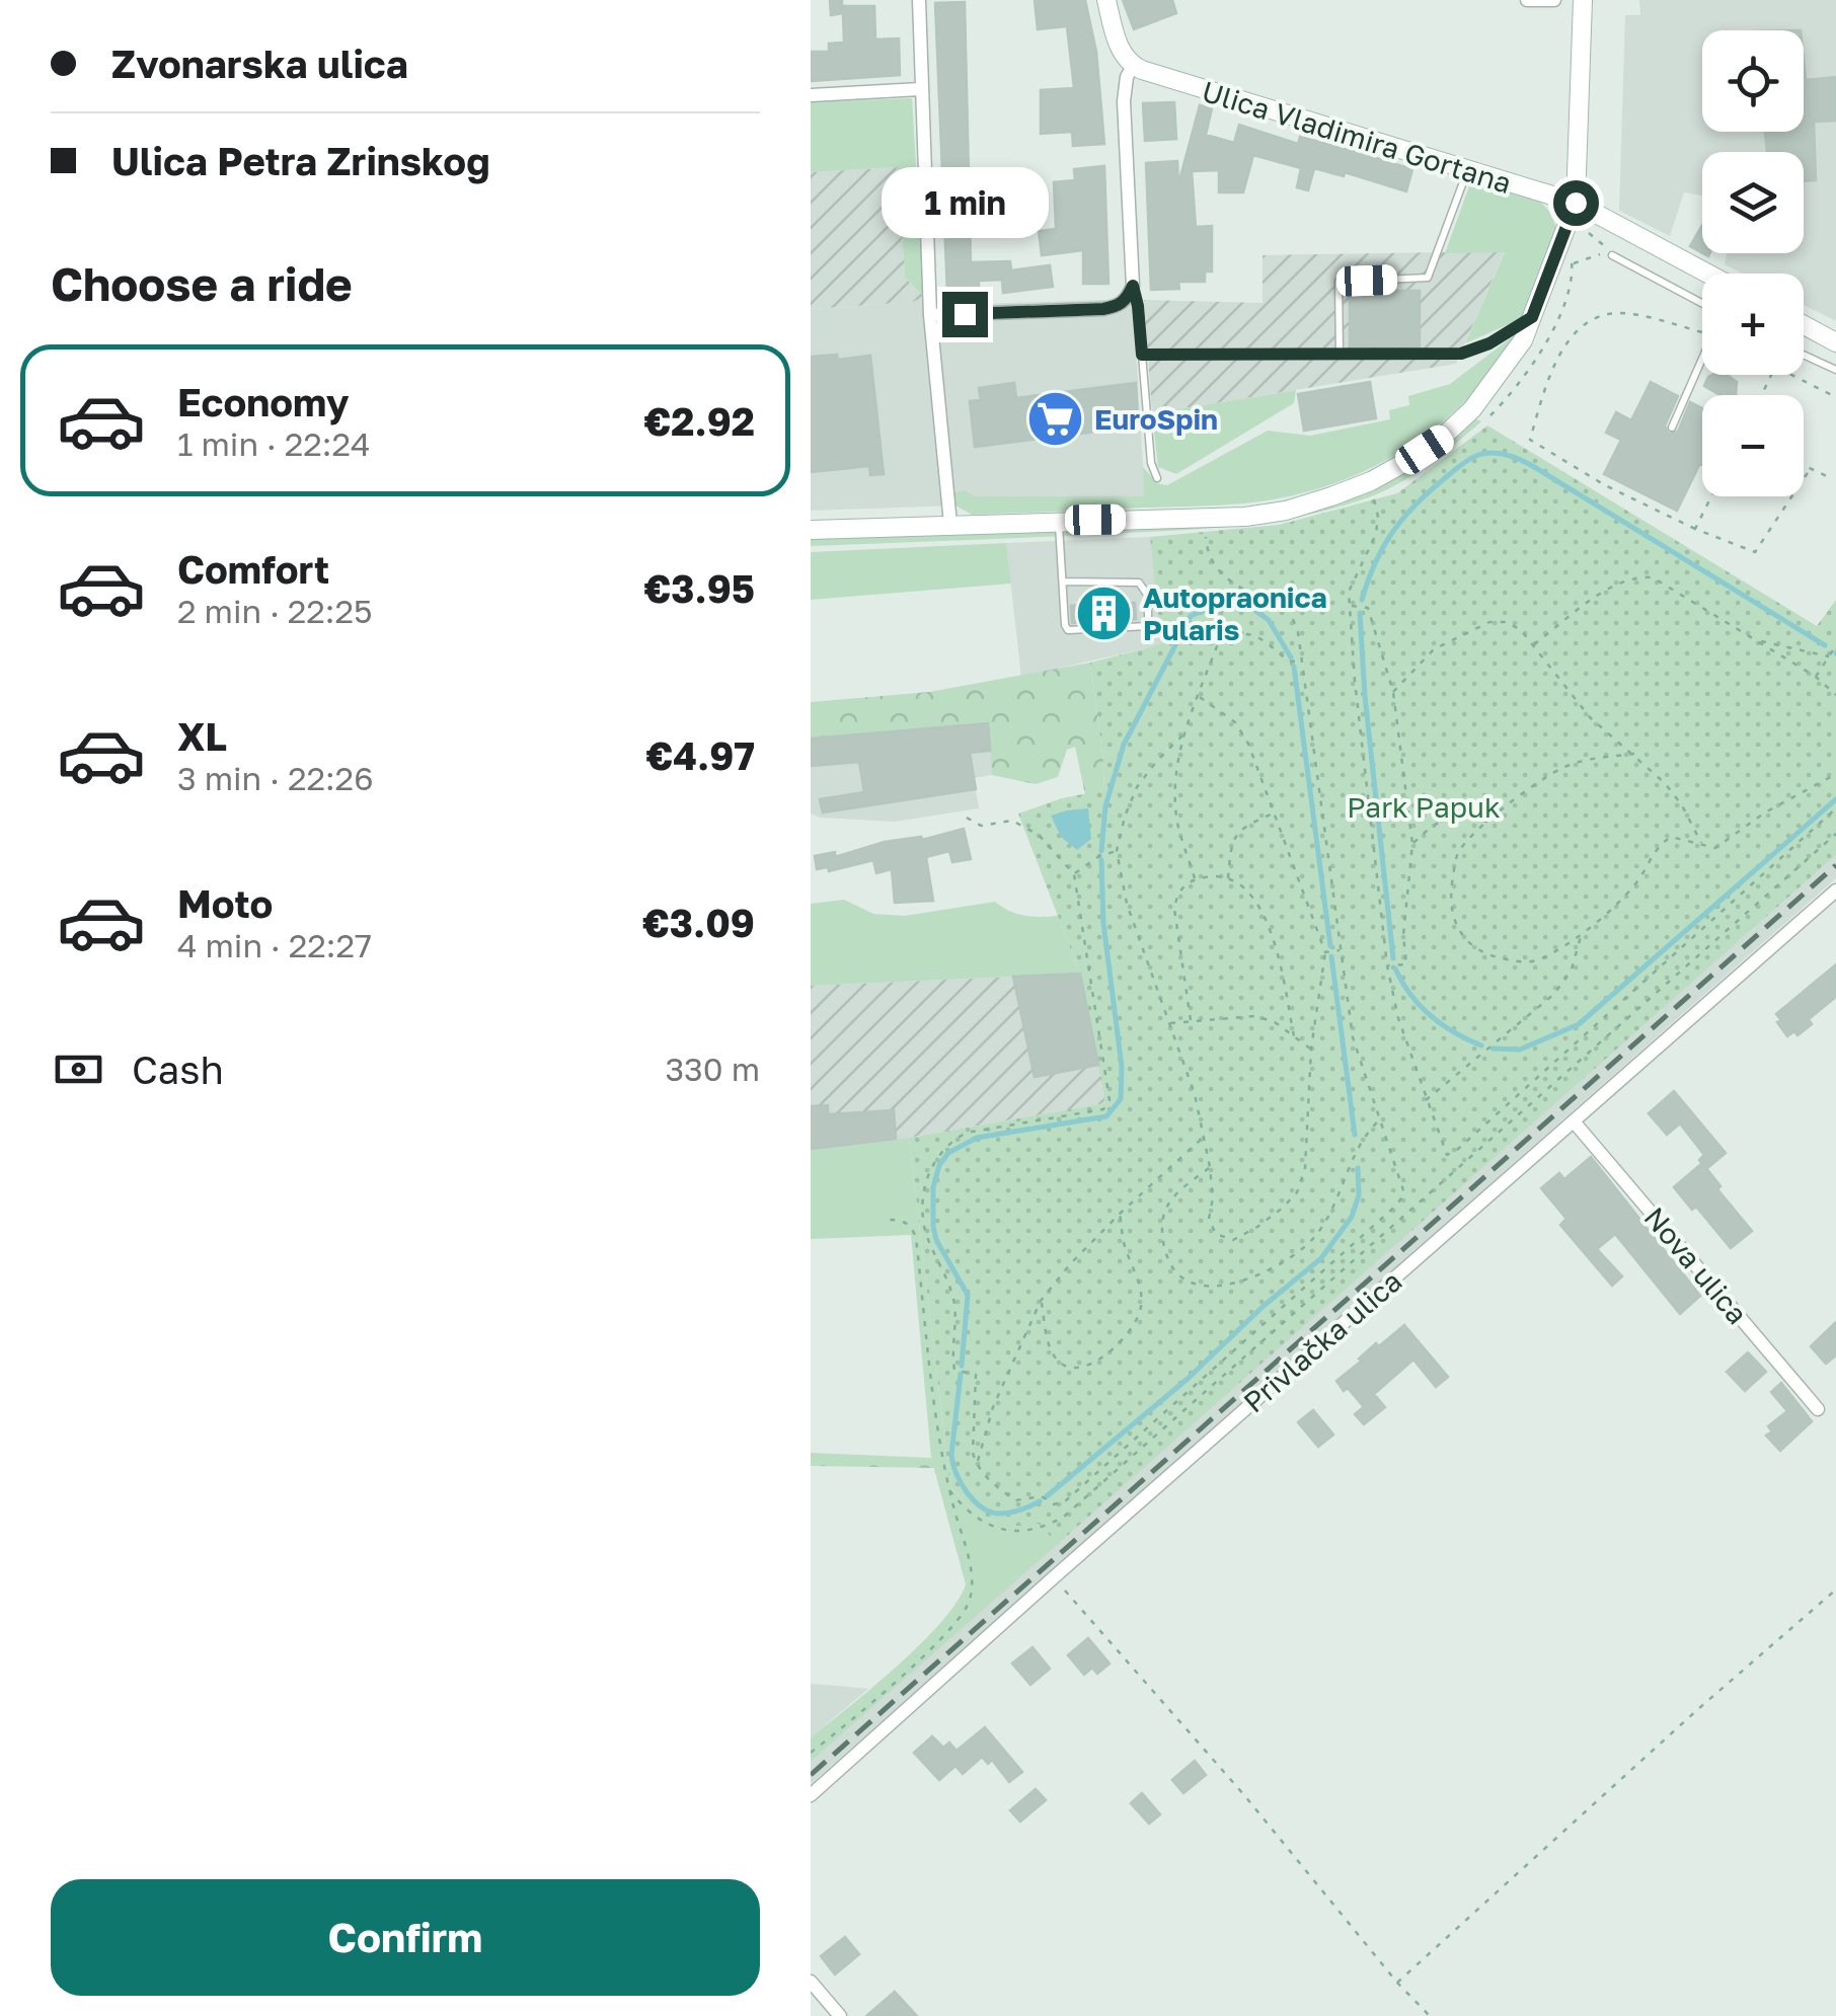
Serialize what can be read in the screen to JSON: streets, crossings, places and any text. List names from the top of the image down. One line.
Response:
{"streets":{"main road":["Ulica Vladimira Gortana"],"street":["Nova ulica","Privlačka ulica"]},"crossings":[["Nova ulica","Privlačka ulica"]],"parks":["Park Papuk"],"places":{"supermarket":["EuroSpin"],"building":["Autopraonica Pularis"]},"page":{"banner":["Zvonarska ulica","Ulica Petra Zrinskog"],"map_buttons":["+","−"],"bubble":"1 min","heading":"Choose a ride","list":[{"name":"Economy","note":"1 min · 22:24","value":"€2.92"},{"name":"Comfort","note":"2 min · 22:25","value":"€3.95"},{"name":"XL","note":"3 min · 22:26","value":"€4.97"},{"name":"Moto","note":"4 min · 22:27","value":"€3.09"}],"pay":["Cash","330 m"],"buttons":"Confirm"}}
